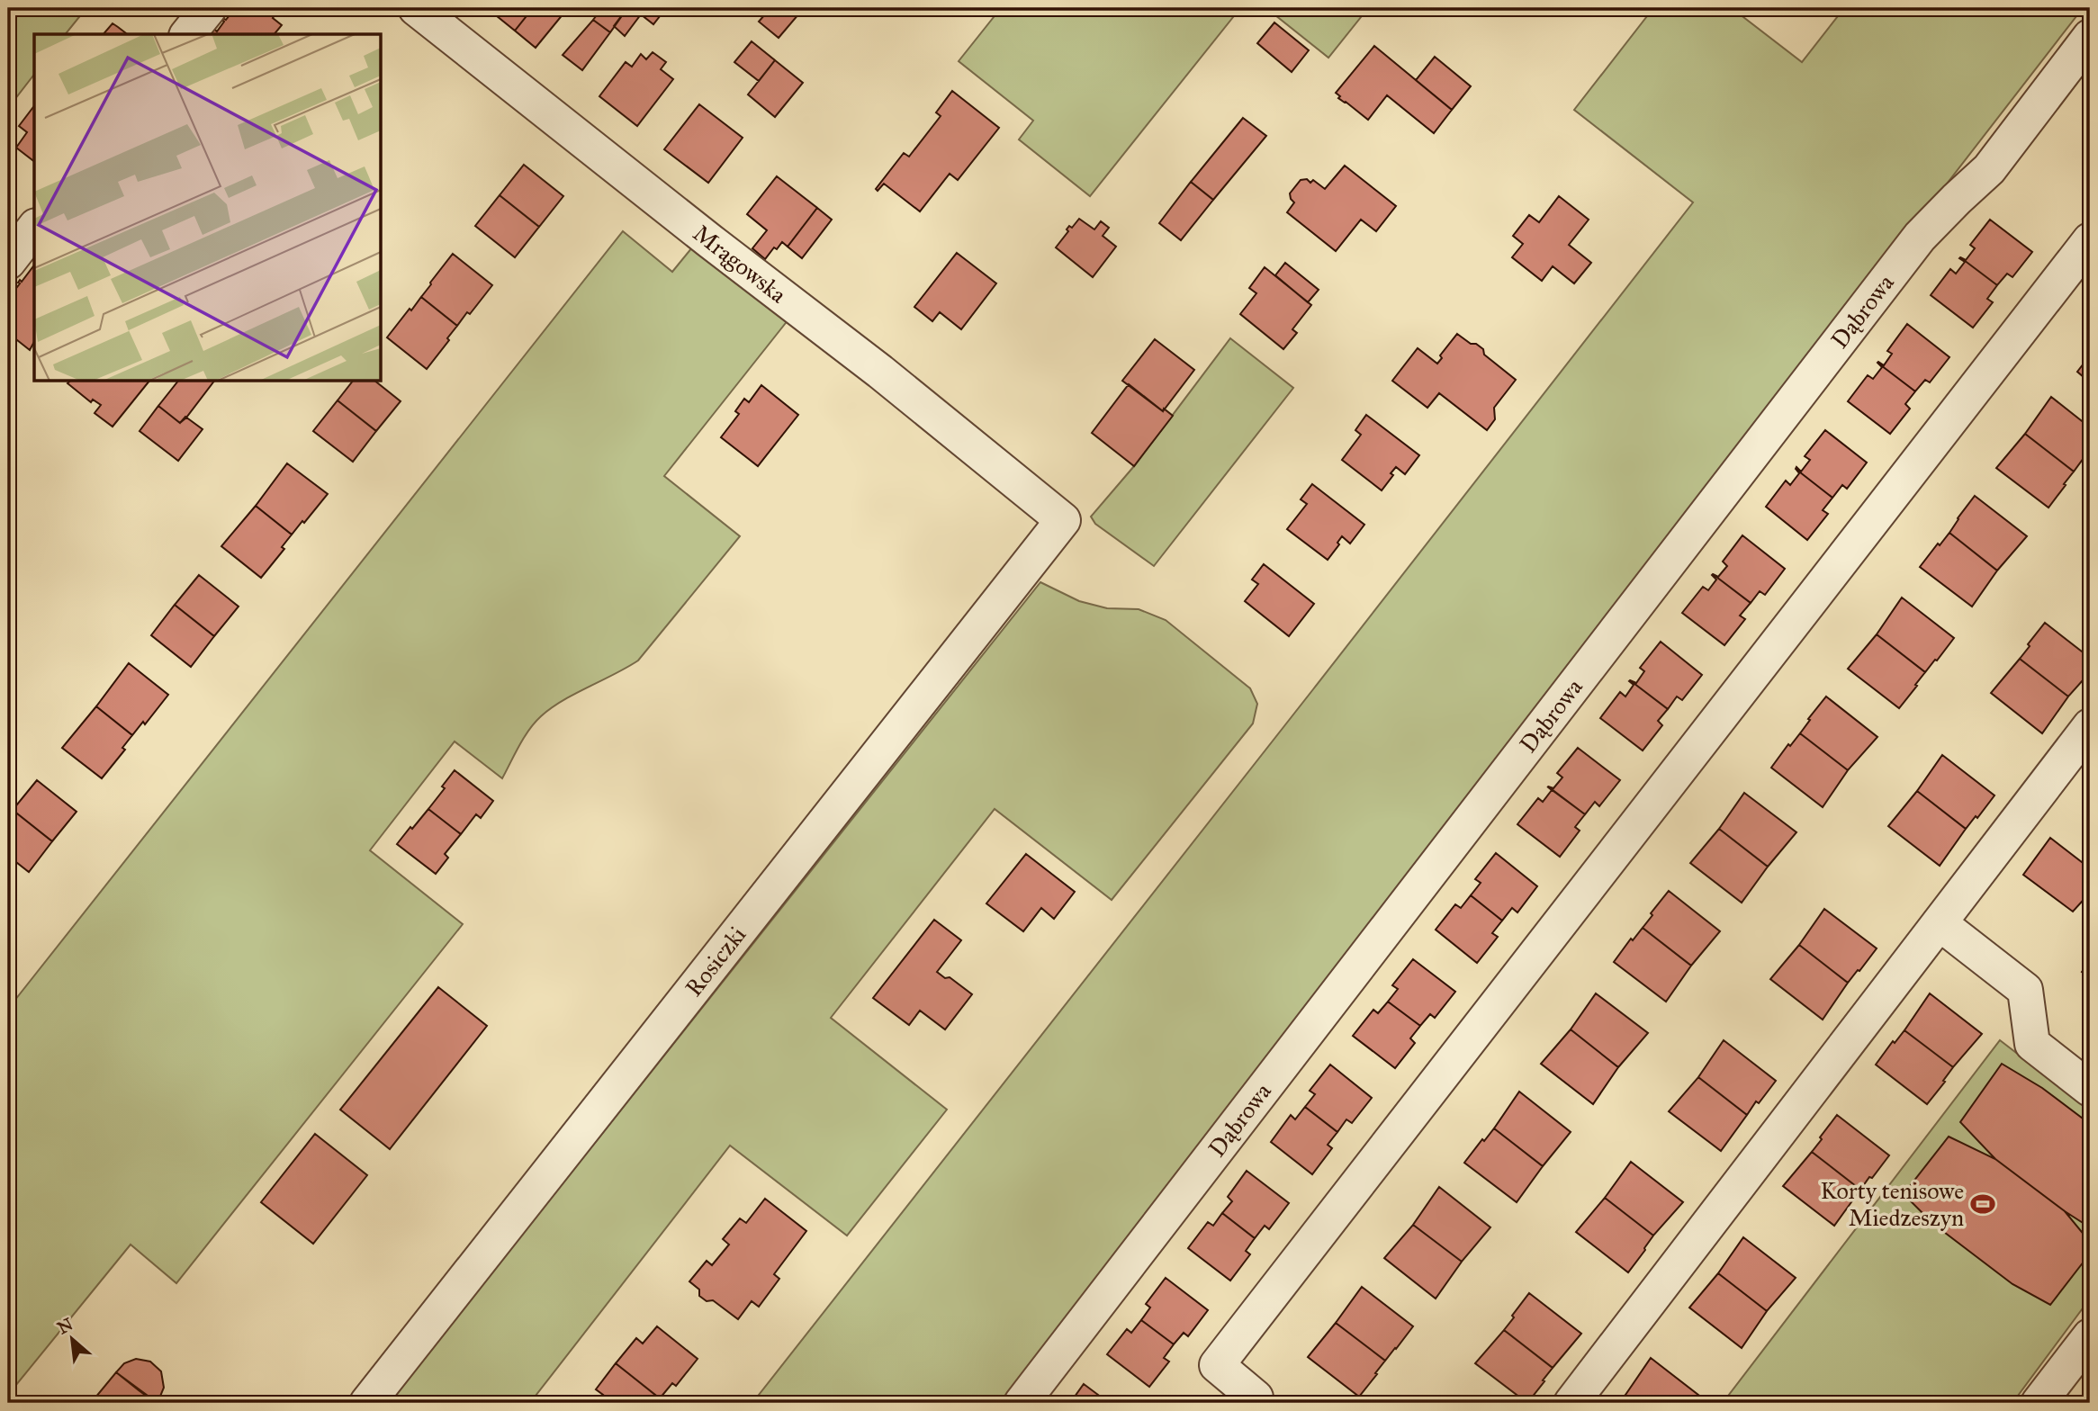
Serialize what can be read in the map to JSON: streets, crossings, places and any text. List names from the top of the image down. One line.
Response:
{"streets":{"street":["Mrągowska","Dąbrowa","Rosiczki"]},"crossings":[["Mrągowska","Rosiczki"]],"places":{"sports":["Korty tenisowe Miedzeszyn"]},"north":"top left"}
